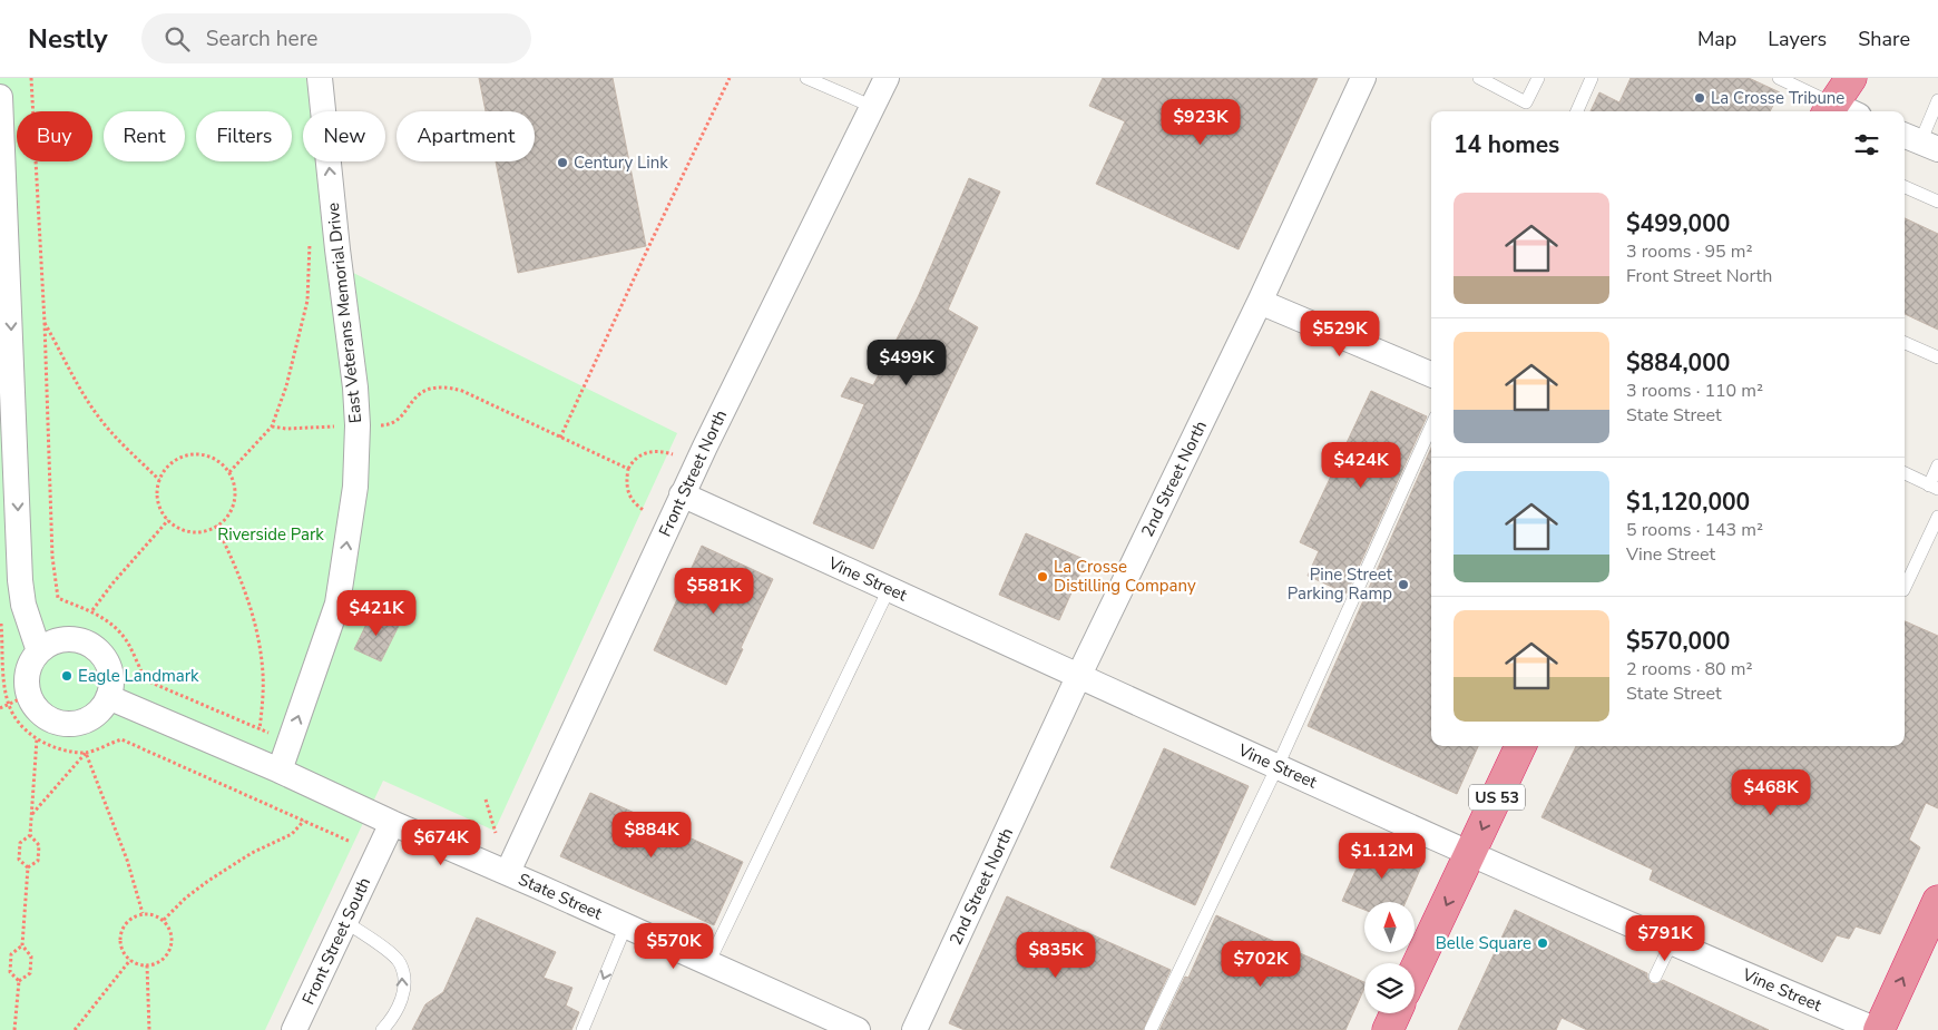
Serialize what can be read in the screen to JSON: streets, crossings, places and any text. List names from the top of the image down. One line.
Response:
{"streets":{"highway":["US 53"],"street":["East Veterans Memorial Drive","Front Street North","2nd Street North","Vine Street","State Street","Front Street South"]},"crossings":[["East Veterans Memorial Drive","State Street"],["Front Street North","Vine Street"],["Front Street North","State Street"],["2nd Street North","Vine Street"],["Vine Street","US 53"],["State Street","Front Street South"]],"one_way":["East Veterans Memorial Drive"],"parks":["Riverside Park"],"places":["La Crosse Tribune","Century Link","La Crosse Distilling Company","Pine Street Parking Ramp","Eagle Landmark","Belle Square"],"north":"top","page":{"header":"Nestly","search":"Search here","nav":["Map","Layers","Share"],"price":["$923K","$529K","$499K","$424K","$581K","$421K","$468K","$884K","$674K","$1.12M","$791K","$570K","$835K","$702K"],"chip":["Buy","Rent","Filters","New","Apartment"],"heading":"14 homes","list":[{"name":"$499,000","note":"3 rooms · 95 m² · Front Street North"},{"name":"$884,000","note":"3 rooms · 110 m² · State Street"},{"name":"$1,120,000","note":"5 rooms · 143 m² · Vine Street"},{"name":"$570,000","note":"2 rooms · 80 m² · State Street"}]}}
